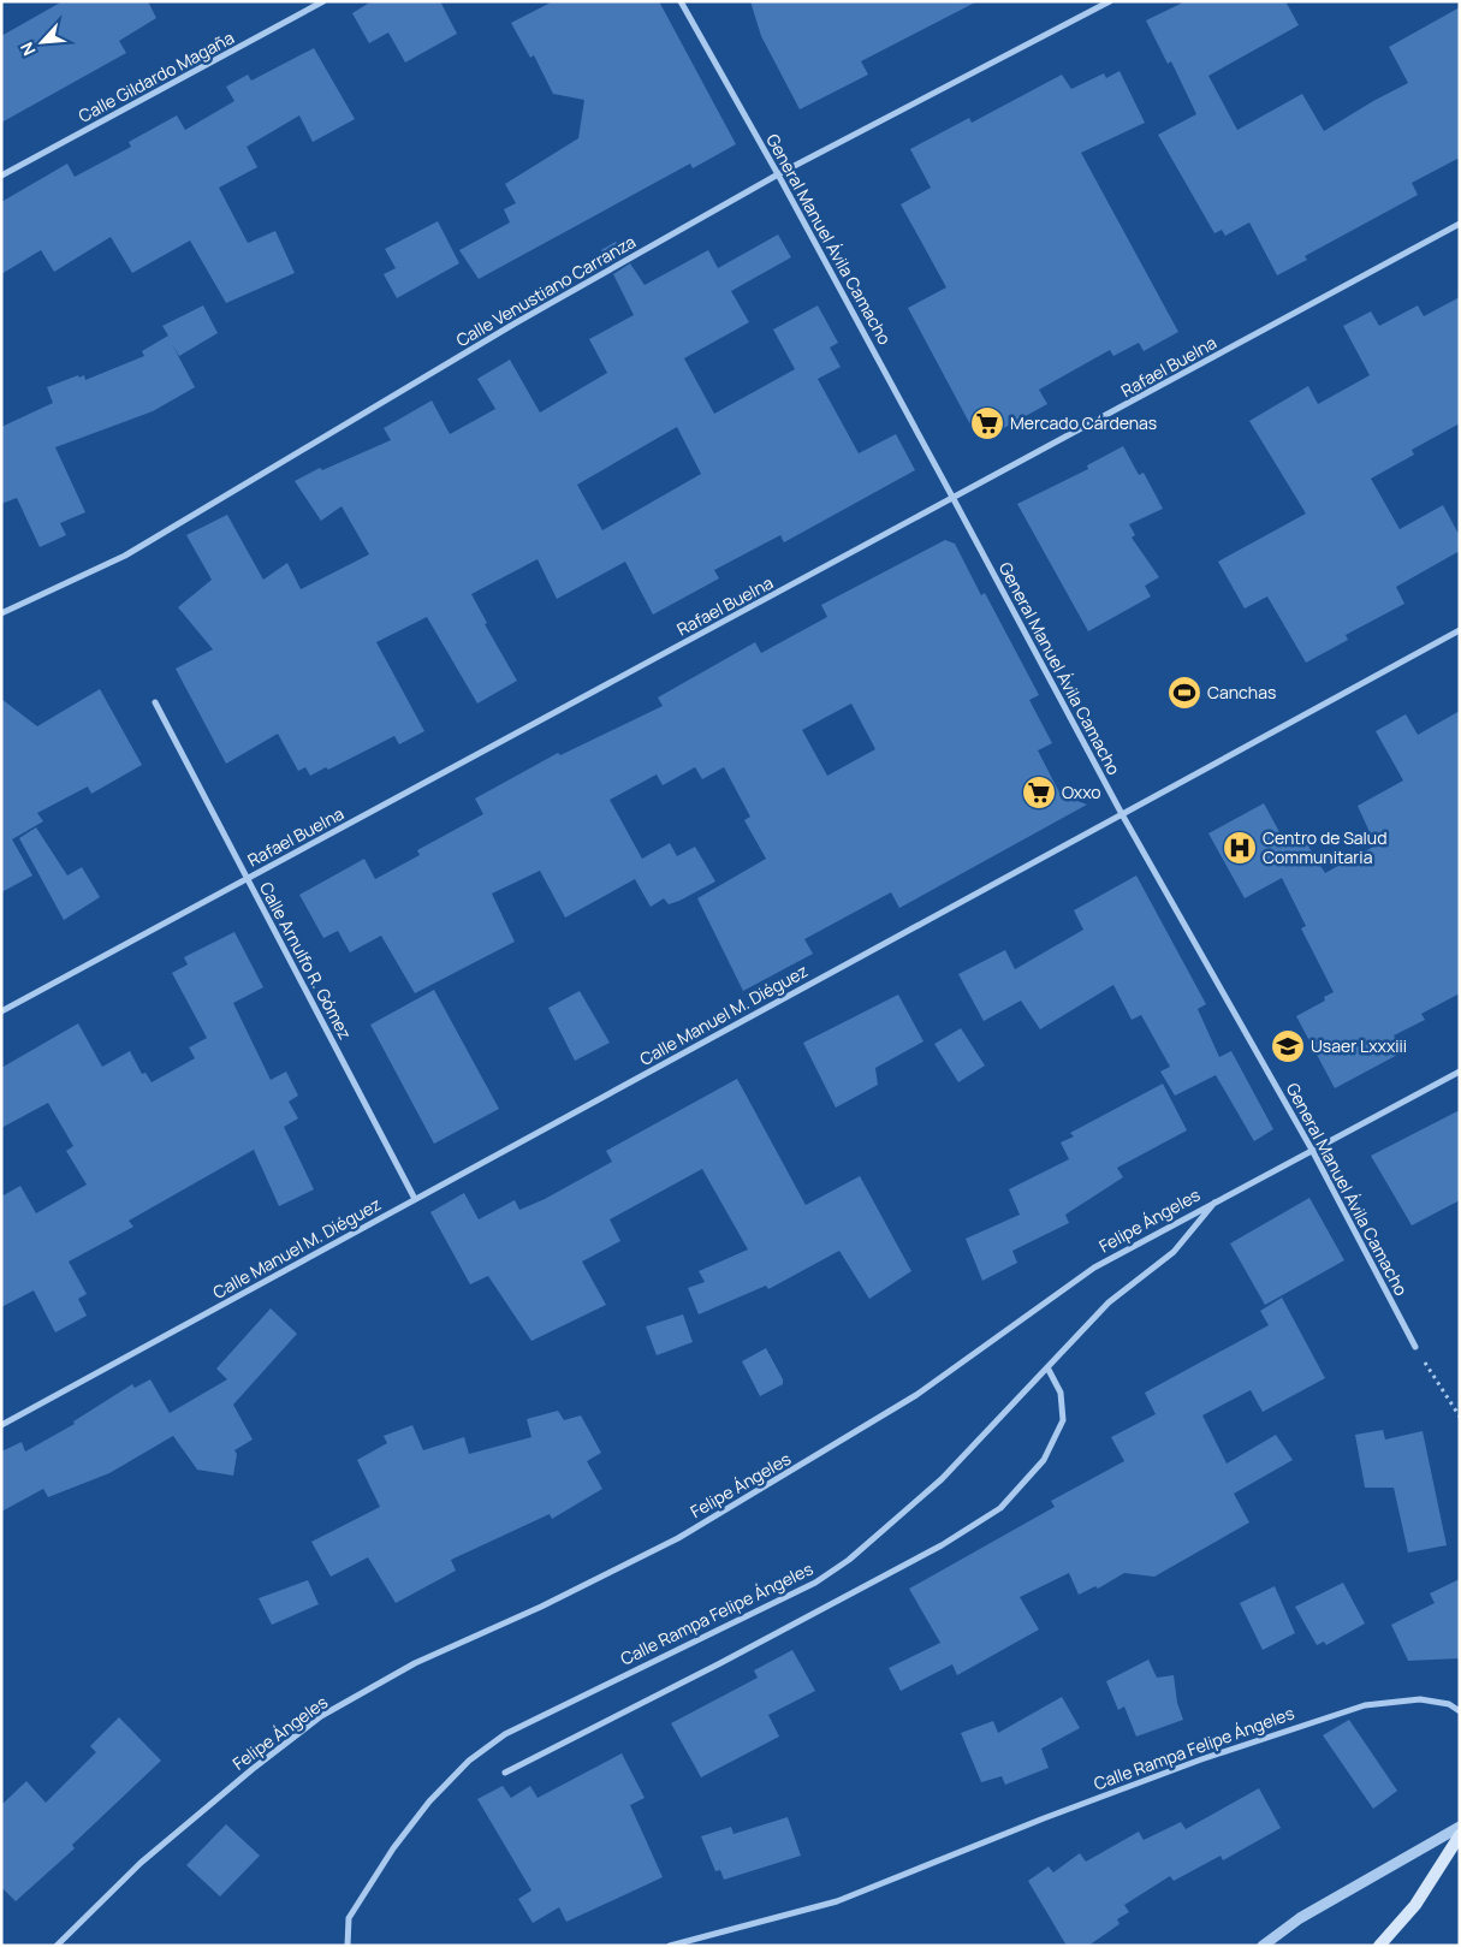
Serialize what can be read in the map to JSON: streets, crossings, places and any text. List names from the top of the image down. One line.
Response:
{"streets":{"street":["Calle Gildardo Magaña","General Manuel Ávila Camacho","Calle Venustiano Carranza","Rafael Buelna","Calle Arnulfo R. Gómez","Calle Manuel M. Diéguez","Felipe Ángeles","Calle Rampa Felipe Ángeles"]},"crossings":[["General Manuel Ávila Camacho","Calle Venustiano Carranza"],["General Manuel Ávila Camacho","Rafael Buelna"],["General Manuel Ávila Camacho","Calle Manuel M. Diéguez"],["General Manuel Ávila Camacho","Felipe Ángeles"],["Rafael Buelna","Calle Arnulfo R. Gómez"],["Calle Arnulfo R. Gómez","Calle Manuel M. Diéguez"],["Felipe Ángeles","Calle Rampa Felipe Ángeles"]],"places":{"supermarket":["Mercado Cárdenas","Oxxo"],"sports":["Canchas"],"hospital":["Centro de Salud Communitaria"],"school or university":["Usaer Lxxxiii"]},"north":"bottom left"}
